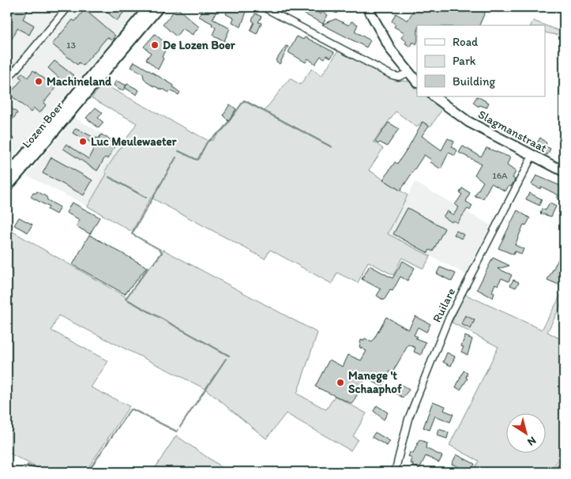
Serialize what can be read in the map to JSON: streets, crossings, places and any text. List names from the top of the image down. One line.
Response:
{"streets":{"main road":["Lozen Boer","Slagmanstraat"],"street":["Ruilare"]},"crossings":[["Slagmanstraat","Ruilare"]],"places":["De Lozen Boer","Machineland","Luc Meulewaeter","Manege 't Schaaphof"],"house_numbers":["13","16A"],"legend":["Road","Park","Building"],"north":"bottom right"}
